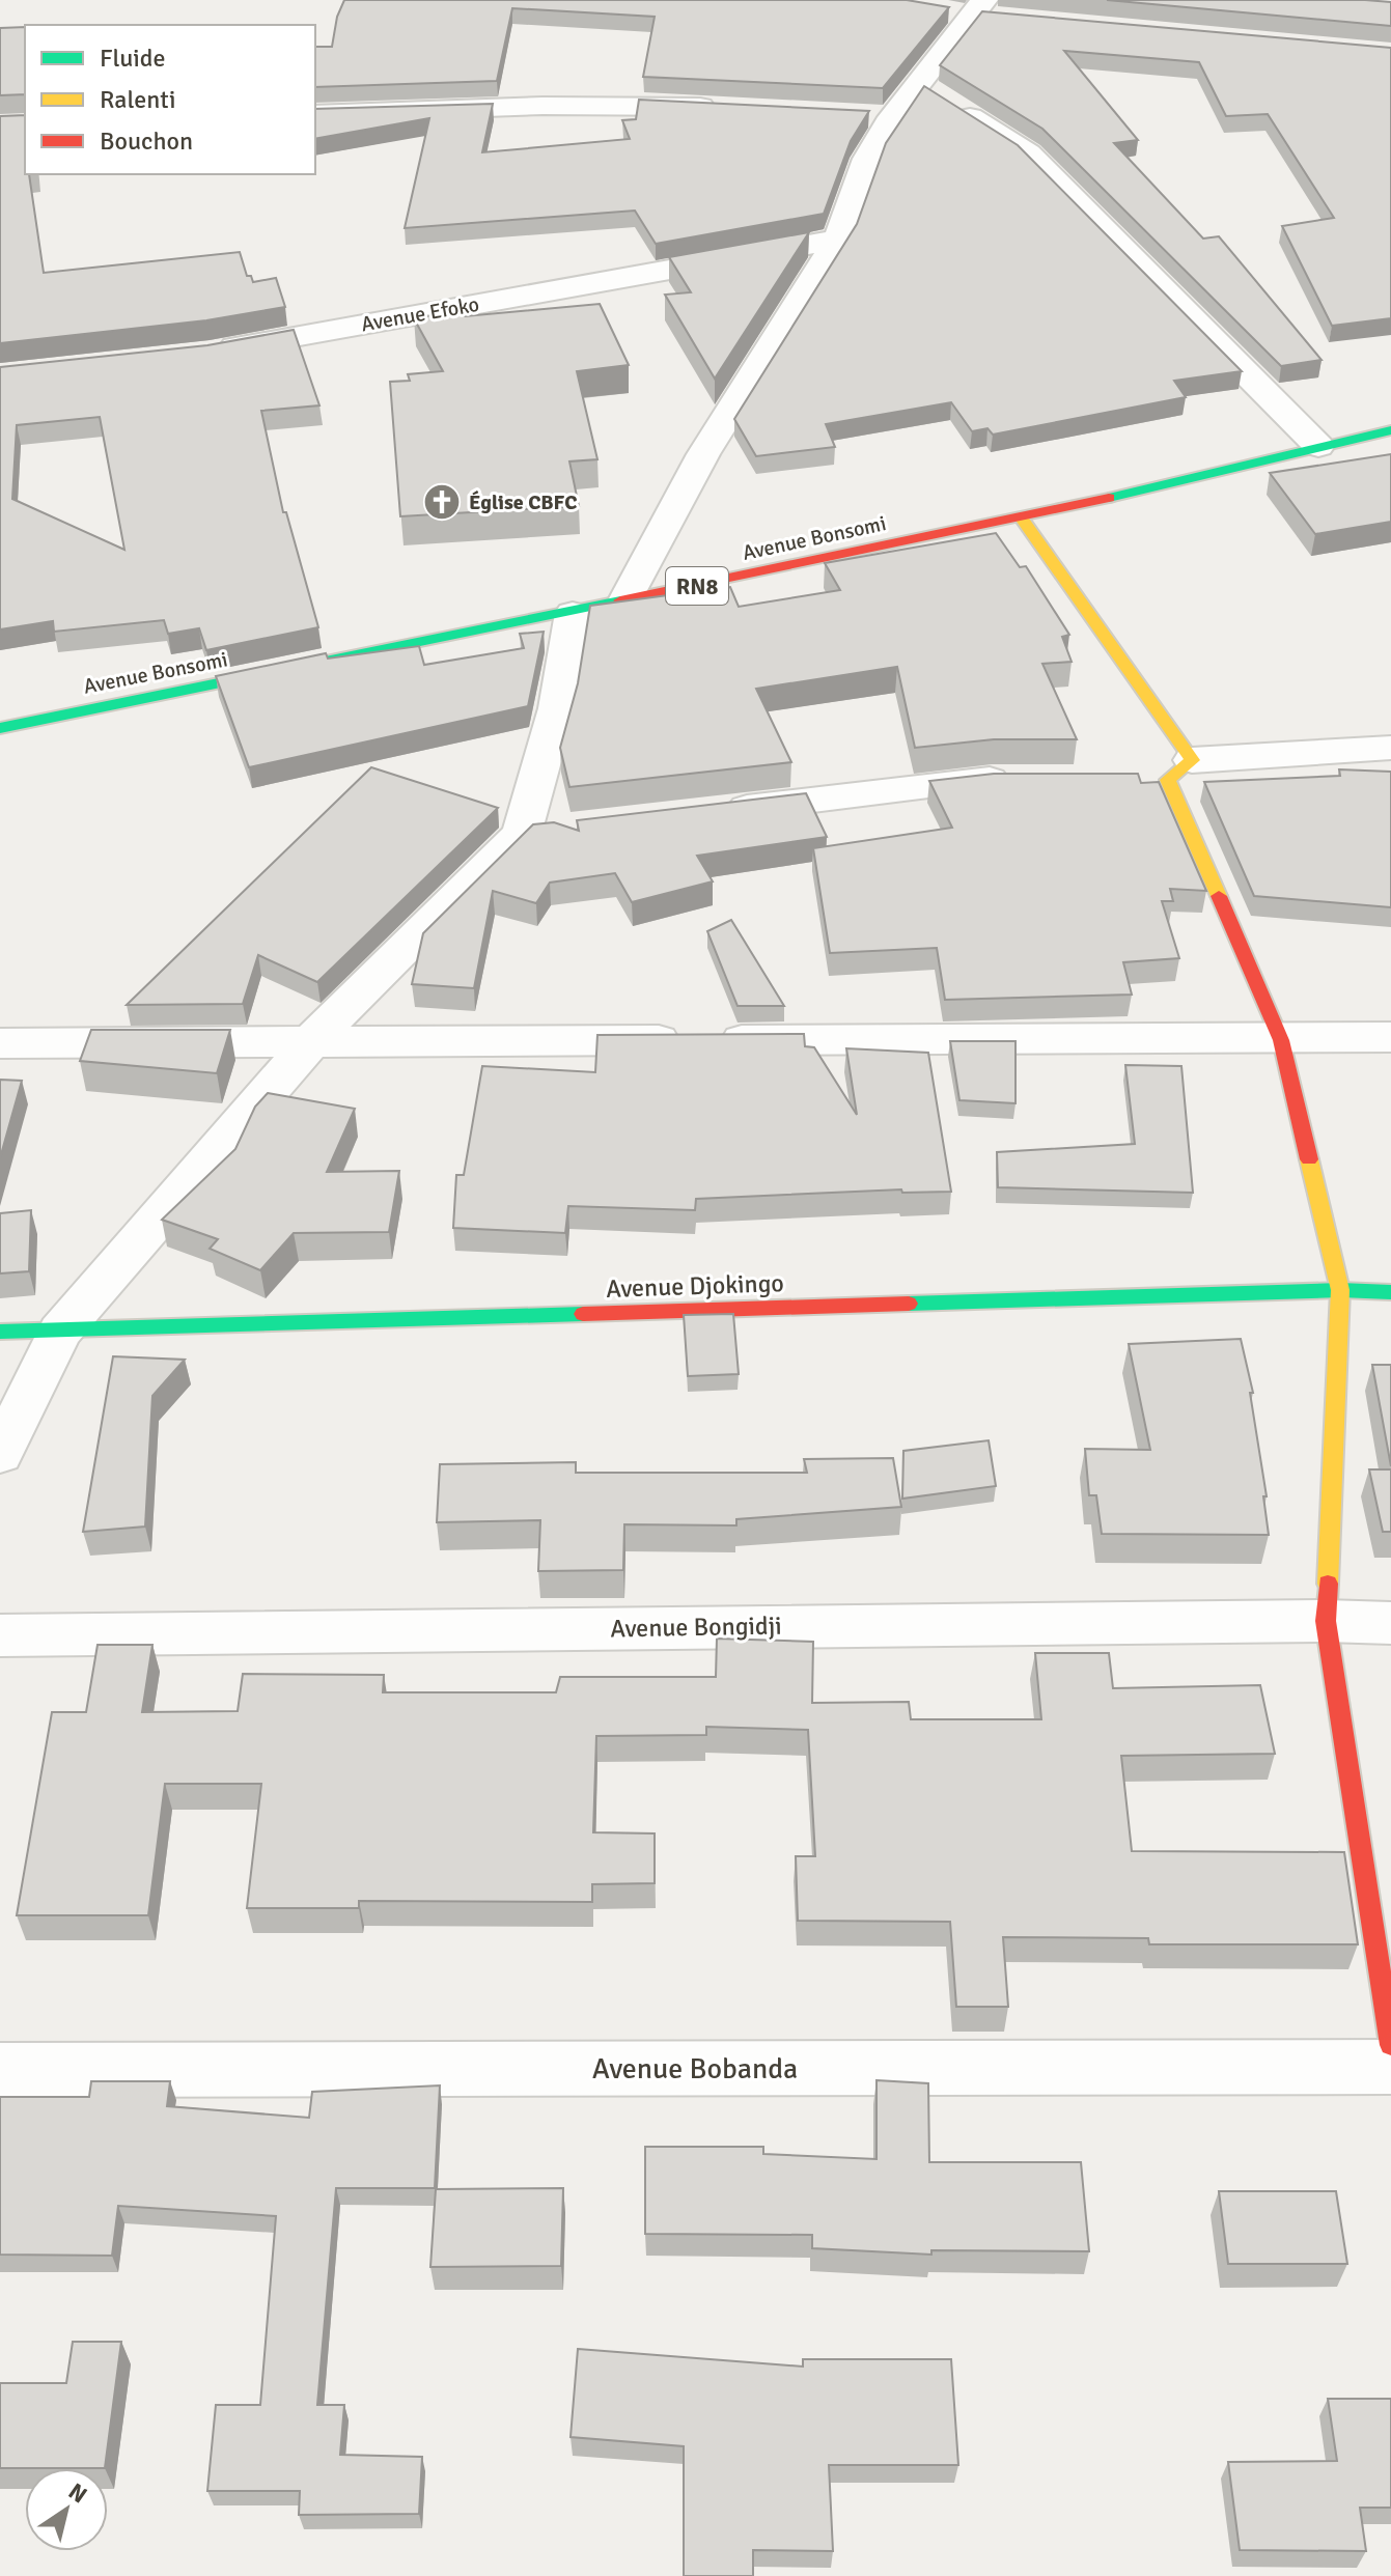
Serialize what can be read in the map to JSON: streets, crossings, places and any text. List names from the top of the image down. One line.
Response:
{"streets":{"street":["Avenue Efoko","Avenue Bonsomi","RN8","Avenue Djokingo","Avenue Bongidji","Avenue Bobanda"]},"places":{"church":["Église CBFC"]},"legend":["Fluide","Ralenti","Bouchon"],"north":"top right"}
